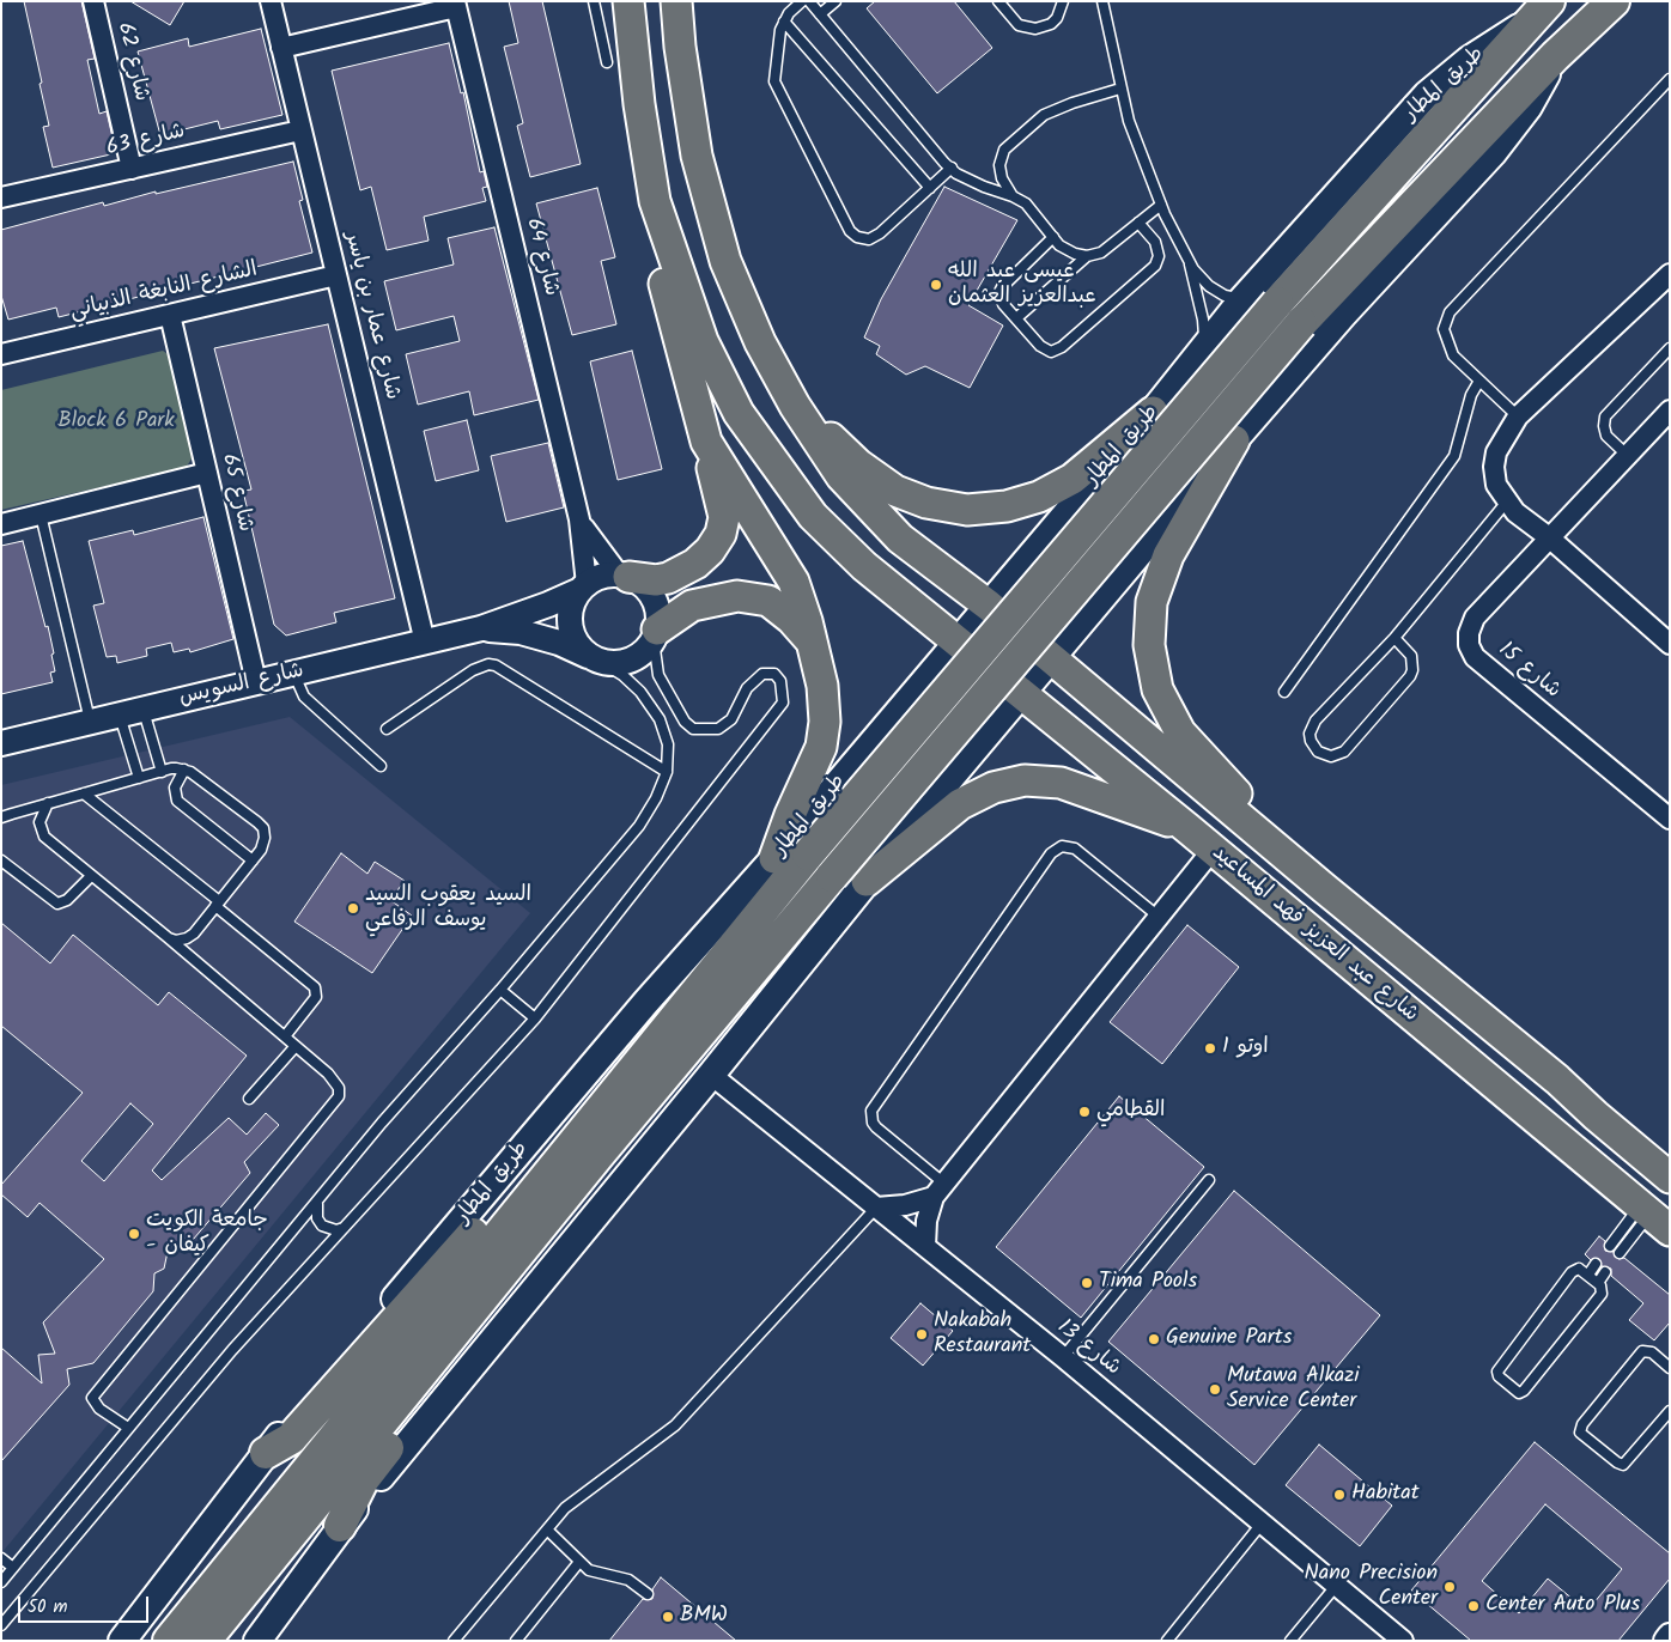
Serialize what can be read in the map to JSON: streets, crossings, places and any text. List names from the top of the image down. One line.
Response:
{"streets":{"highway":["طريق المطار"],"main road":["شارع عبد العزيز فهد المساعيد"],"street":["شارع 62","شارع 63","شارع 64","الشارع النابغة الذبياني","شارع عمار بن ياسر","شارع 65","شارع 15","شارع السويس","شارع 13"]},"crossings":[["شارع 62","شارع 63"],["طريق المطار","شارع عبد العزيز فهد المساعيد"],["شارع 63","شارع عمار بن ياسر"],["شارع 64","شارع عمار بن ياسر"],["شارع 64","شارع السويس"],["الشارع النابغة الذبياني","شارع عمار بن ياسر"],["الشارع النابغة الذبياني","شارع 65"],["شارع عمار بن ياسر","شارع السويس"],["شارع 65","شارع السويس"]],"parks":["Block 6 Park"],"places":["عيسى عبد الله عبدالعزيز العثمان","السيد يعقوب السيد يوسف الرفاعي","اوتو 1","القطامي","جامعة الكويت - كيفان","Tima Pools","Nakabah Restaurant","Genuine Parts","Mutawa Alkazi Service Center","Habitat","Nano Precision Center","Center Auto Plus","BMW"],"scale_bar":"50 m"}
